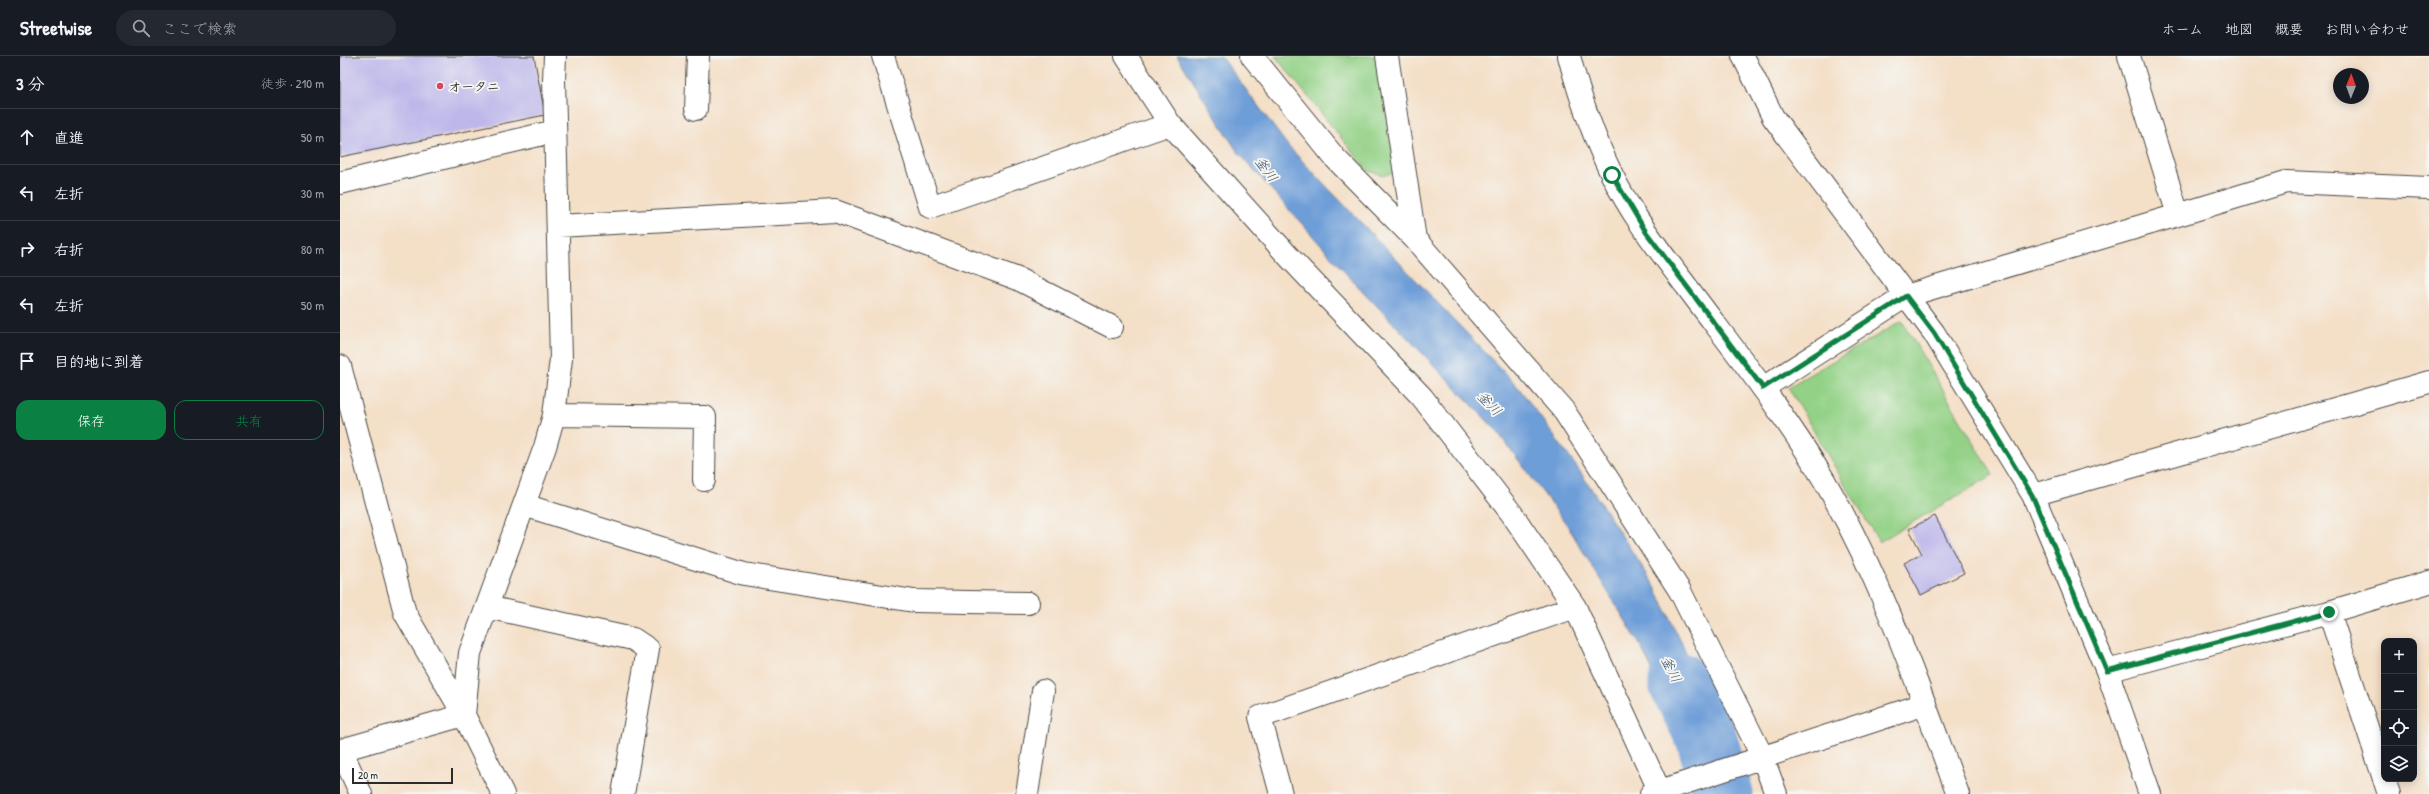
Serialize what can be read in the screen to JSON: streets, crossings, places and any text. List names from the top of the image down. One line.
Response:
{"water":["釜川"],"places":["オータニ"],"scale_bar":"20 m","north":"top","page":{"header":"Streetwise","search":"ここで検索","nav":["ホーム","地図","概要","お問い合わせ"],"heading":["3 分","徒歩 · 210 m"],"list":[["直進","50 m"],["左折","30 m"],["右折","80 m"],["左折","50 m"],"目的地に到着"],"buttons":["保存","共有"],"map_buttons":["+","−"],"scale":"20 m"}}
